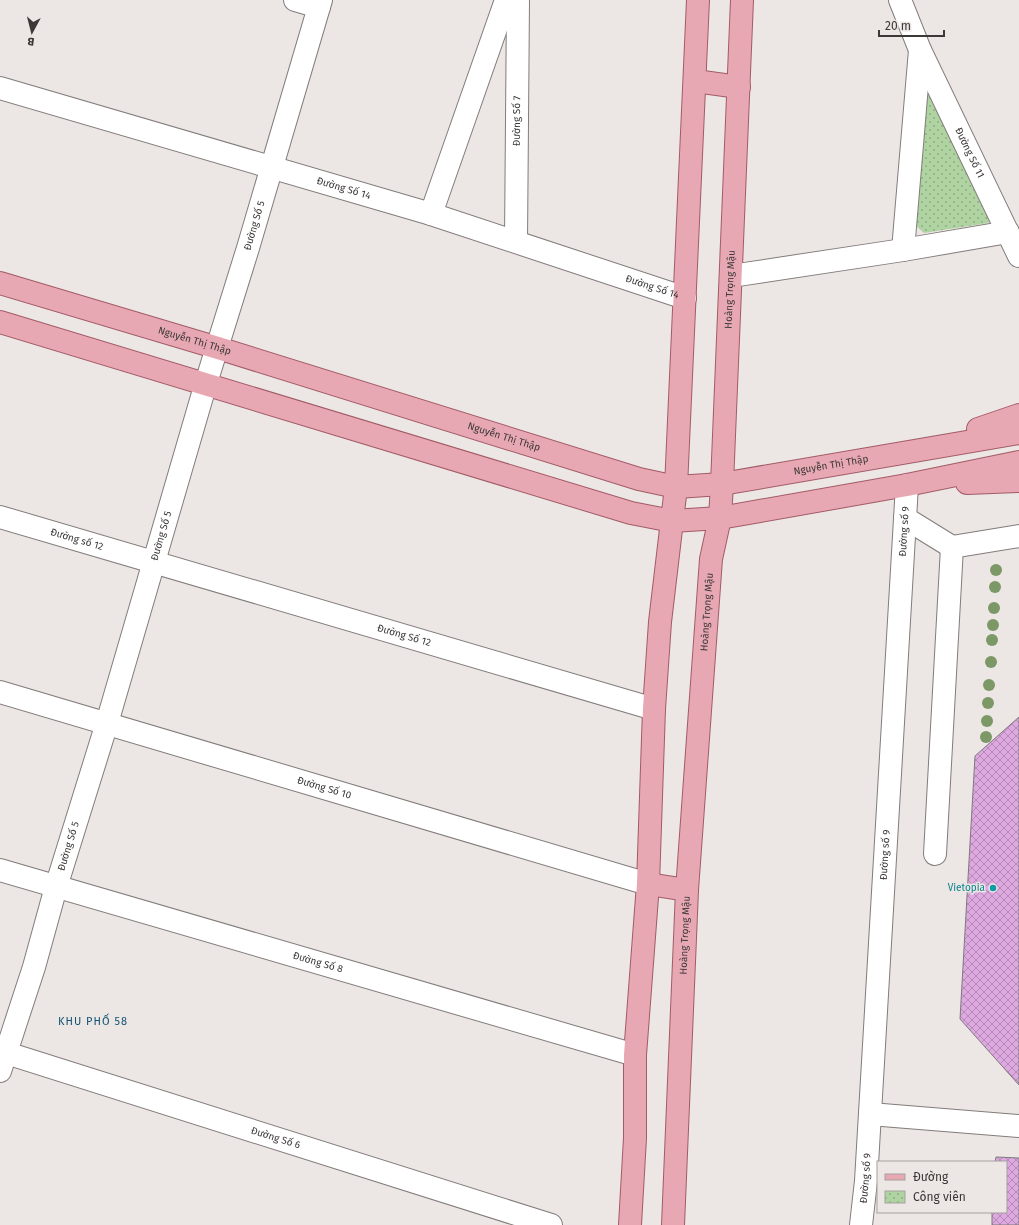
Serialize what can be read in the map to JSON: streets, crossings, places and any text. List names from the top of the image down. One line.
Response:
{"streets":{"main road":["Hoàng Trọng Mậu","Nguyễn Thị Thập"],"street":["Đường Số 7","Đường Số 11","Đường Số 14","Đường Số 5","Đường số 9","Đường số 12","Đường Số 12","Đường Số 10","Đường Số 8","Đường Số 6"]},"crossings":[["Đường Số 7","Đường Số 14"],["Đường Số 14","Đường Số 5"],["Đường Số 5","Nguyễn Thị Thập"],["Đường Số 5","Đường số 12"],["Đường Số 5","Đường Số 12"],["Đường Số 5","Đường Số 10"],["Đường Số 5","Đường Số 8"],["Đường Số 5","Đường Số 6"],["Hoàng Trọng Mậu","Nguyễn Thị Thập"],["Đường số 12","Đường Số 12"]],"districts":["KHU PHỐ 58"],"places":["Vietopia"],"legend":["Đường","Công viên"],"scale_bar":"20 m","north":"bottom"}
